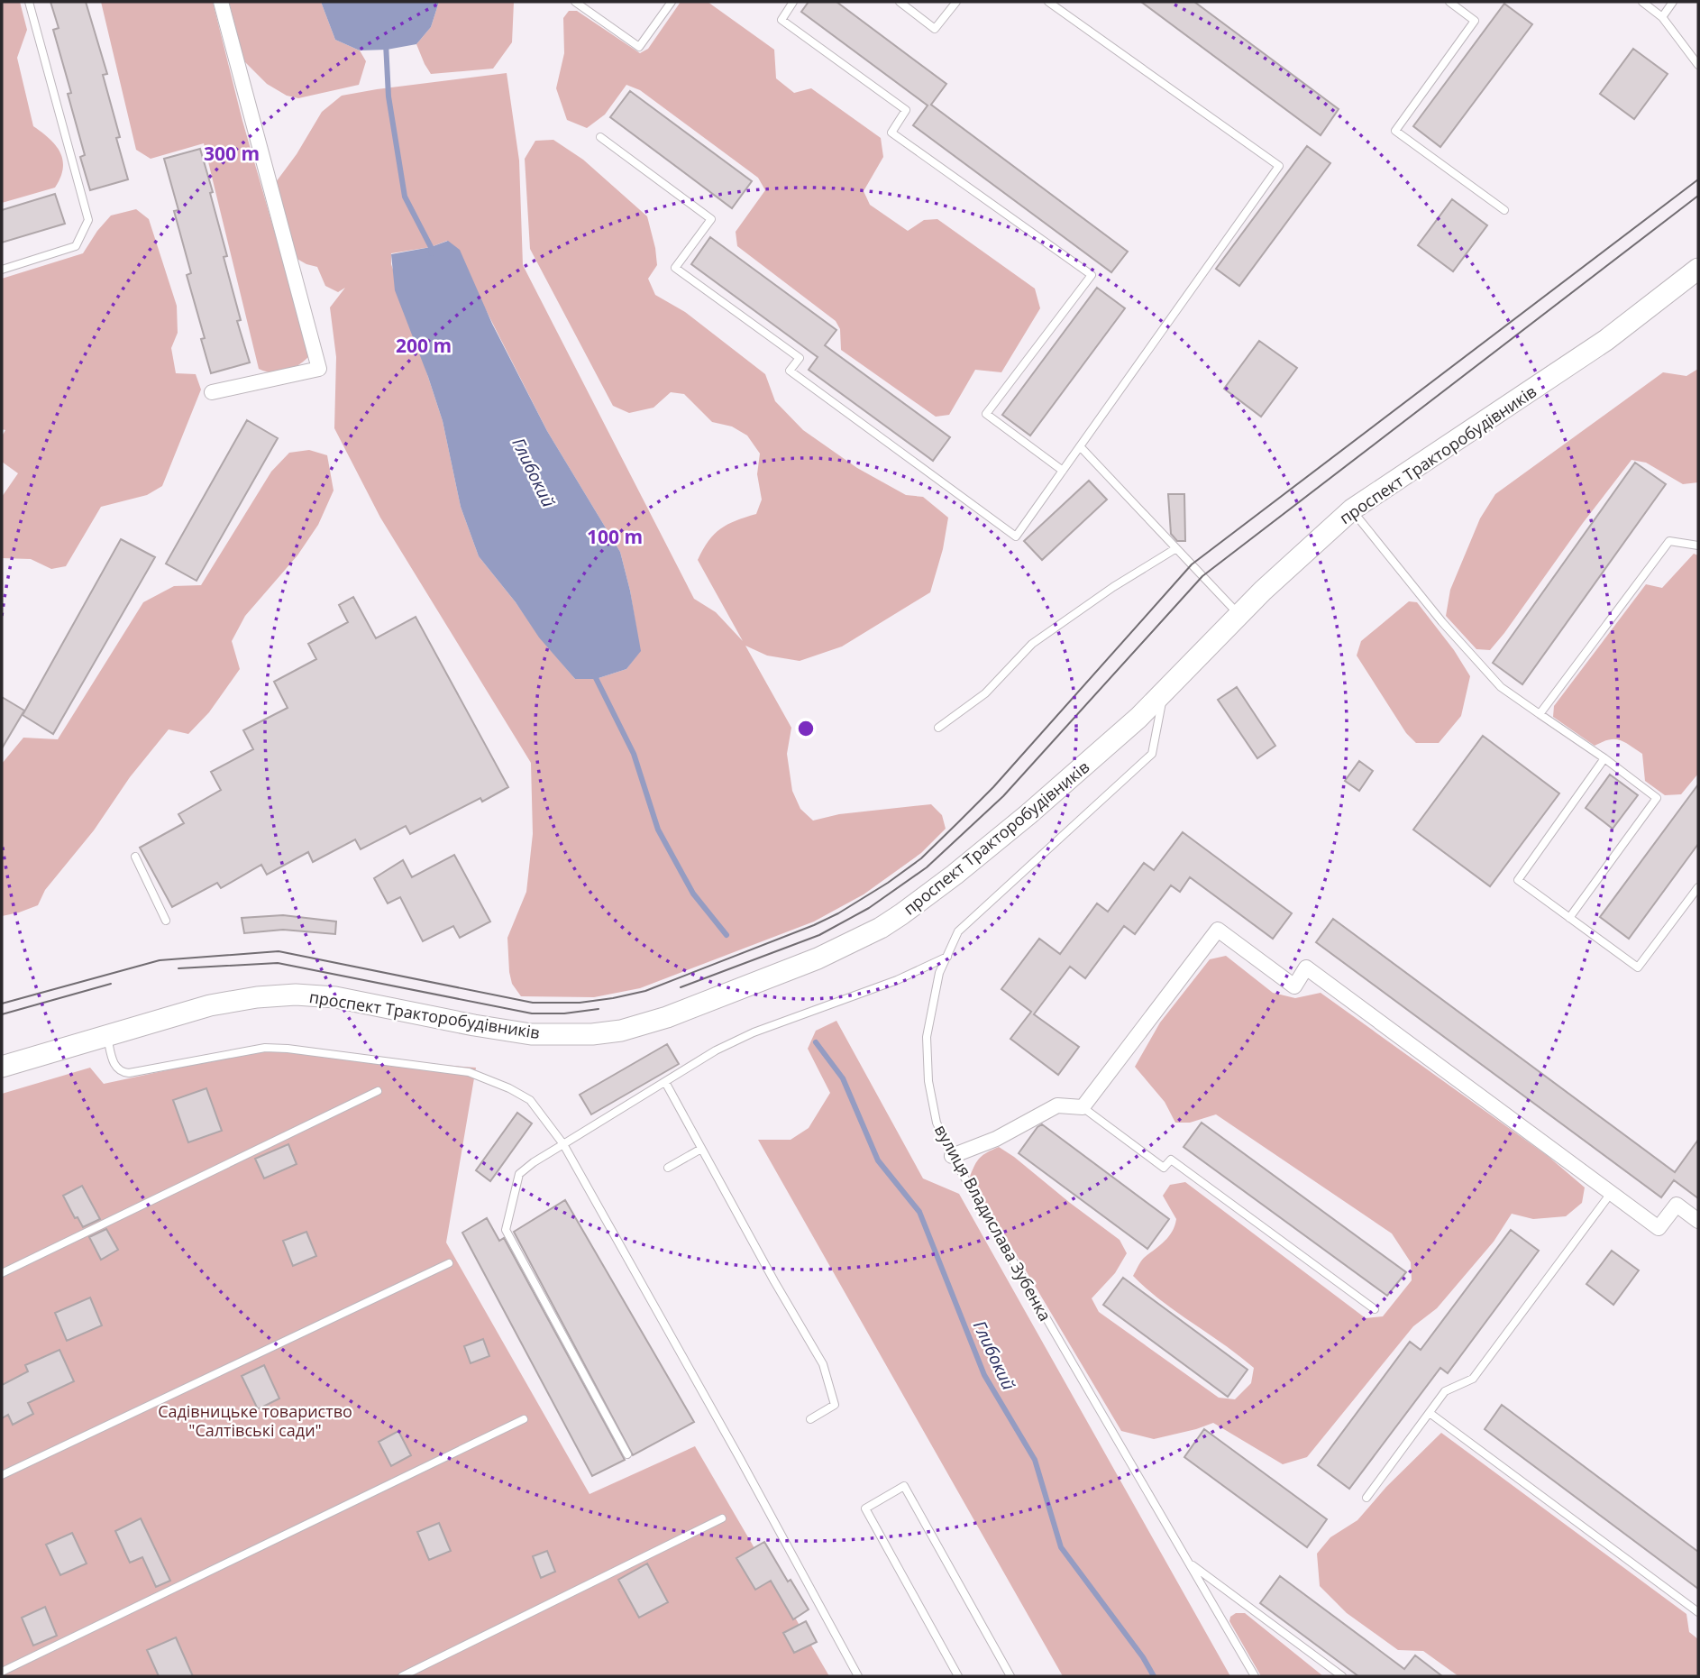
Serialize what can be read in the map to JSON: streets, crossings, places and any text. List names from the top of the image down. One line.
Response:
{"streets":{"main road":["проспект Тракторобудівників"],"lane":["вулиця Владислава Зубенка"]},"crossings":[["проспект Тракторобудівників","вулиця Владислава Зубенка"]],"water":["Глибокий"],"parks":["Садівницьке товариство \"Салтівські сади\""],"rings":["300 m","200 m","100 m"]}
